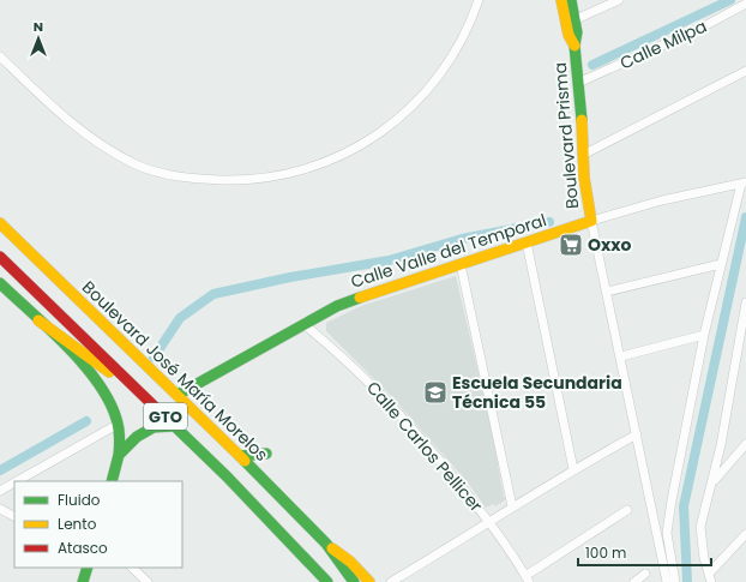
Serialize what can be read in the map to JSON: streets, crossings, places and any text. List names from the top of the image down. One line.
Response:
{"streets":{"main road":["Boulevard Prisma","Calle Valle del Temporal","Boulevard José María Morelos","GTO"],"street":["Calle Milpa","Calle Carlos Pellicer"]},"crossings":[["Calle Milpa","Boulevard Prisma"],["Boulevard Prisma","Calle Valle del Temporal"],["Calle Valle del Temporal","Boulevard José María Morelos"],["Calle Valle del Temporal","Calle Carlos Pellicer"],["Boulevard José María Morelos","GTO"]],"places":{"supermarket":["Oxxo"],"school or university":["Escuela Secundaria Técnica 55"]},"legend":["Fluido","Lento","Atasco"],"scale_bar":"100 m","north":"top"}
